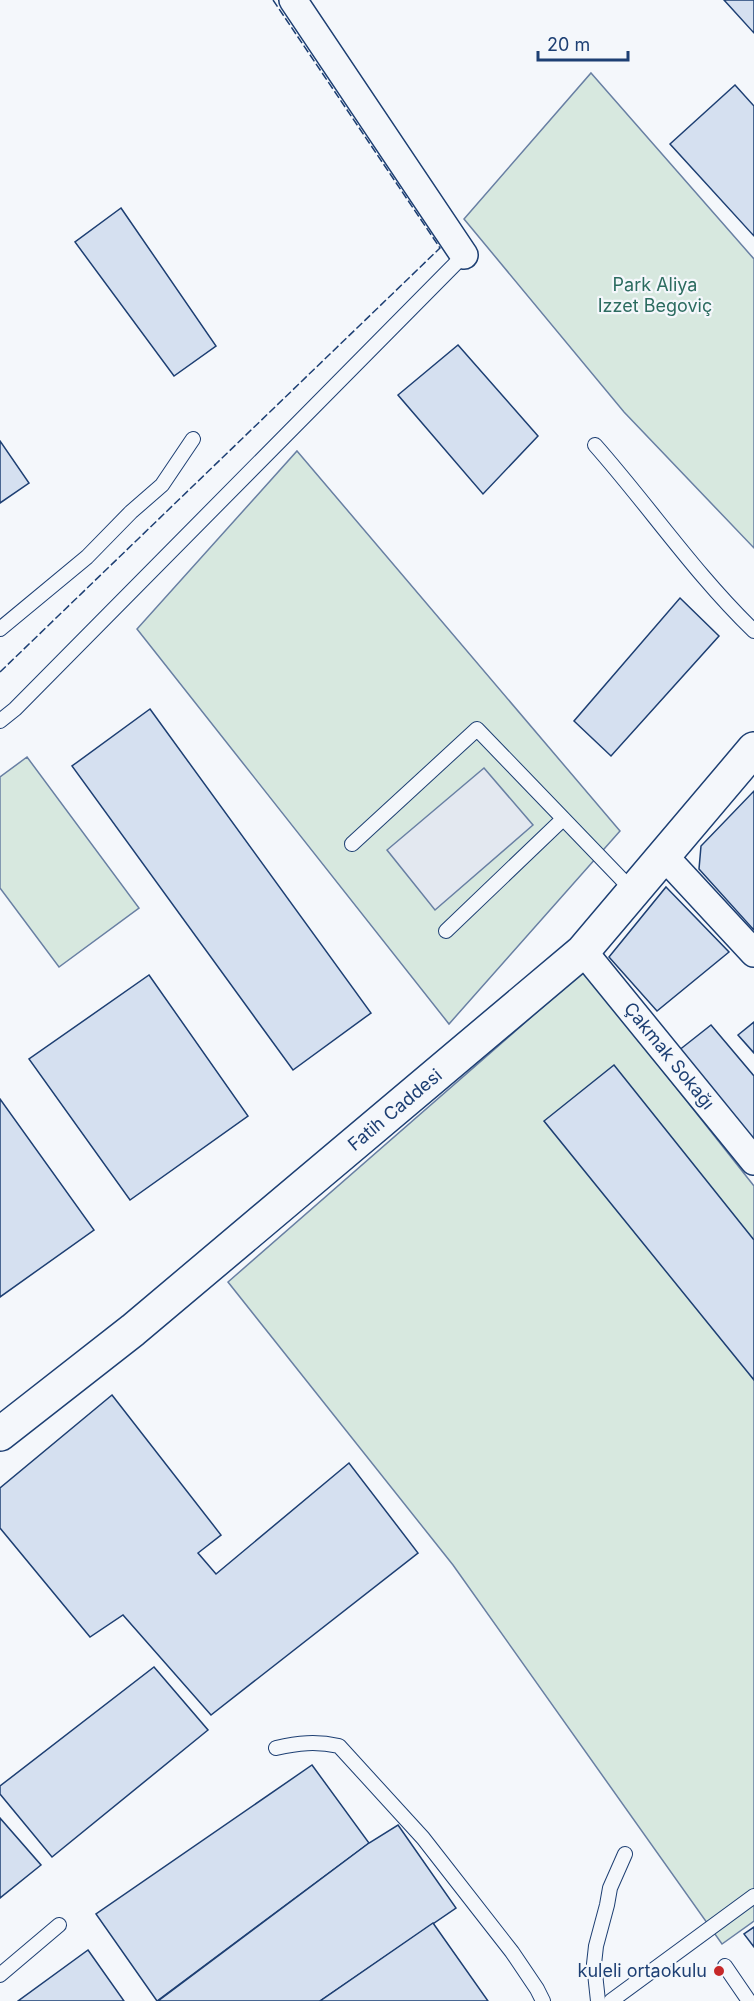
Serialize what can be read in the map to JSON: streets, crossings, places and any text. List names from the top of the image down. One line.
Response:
{"streets":{"main road":["Fatih Caddesi"],"street":["Çakmak Sokağı"]},"crossings":[["Çakmak Sokağı","Fatih Caddesi"]],"parks":["Park Aliya Izzet Begoviç"],"places":["kuleli ortaokulu"],"scale_bar":"20 m"}
